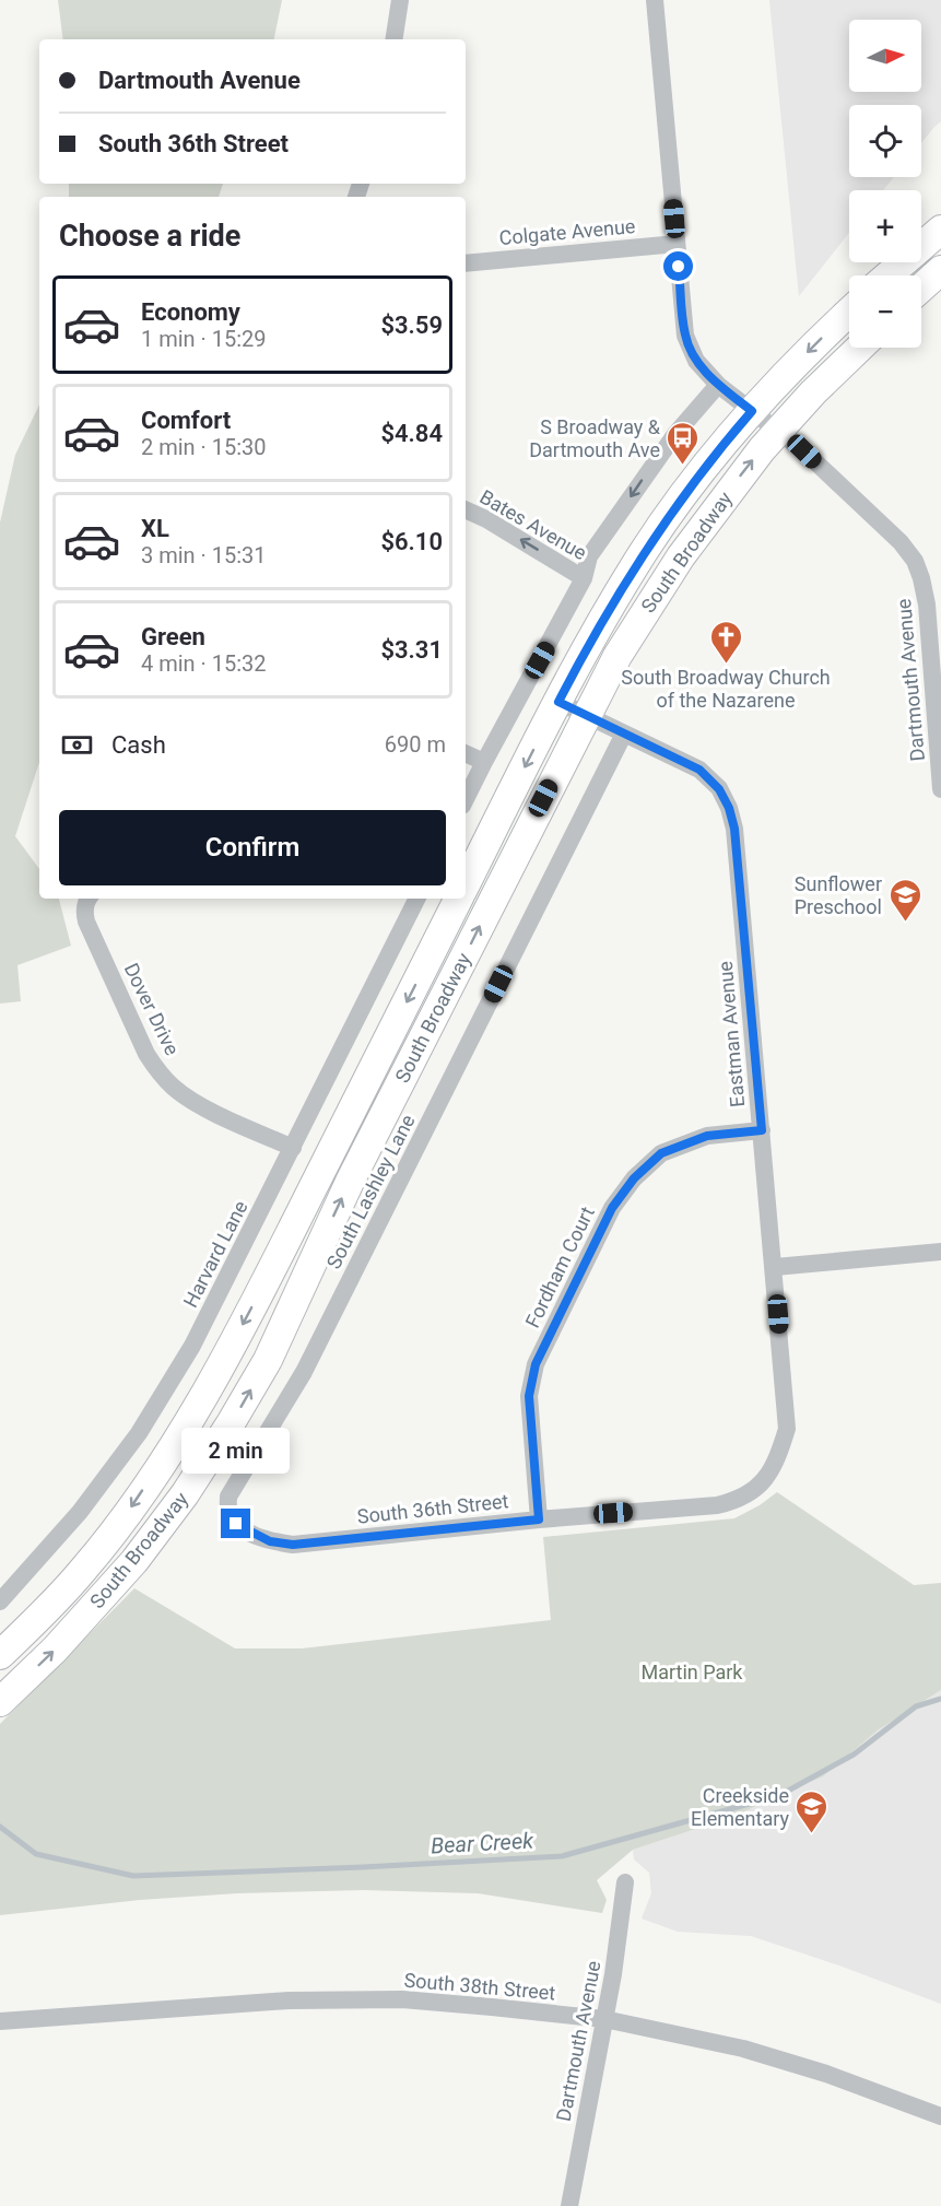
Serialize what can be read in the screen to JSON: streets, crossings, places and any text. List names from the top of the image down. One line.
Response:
{"streets":{"main road":["South Broadway"],"street":["Colgate Avenue","Bates Avenue","Dartmouth Avenue","Dover Drive","Eastman Avenue","South Lashley Lane","Harvard Lane","Fordham Court","South 36th Street","South 38th Street"]},"crossings":[["Colgate Avenue","Dartmouth Avenue"],["South Broadway","Dartmouth Avenue"],["South Broadway","Eastman Avenue"],["Dartmouth Avenue","South 38th Street"],["Dover Drive","Harvard Lane"],["Eastman Avenue","South Lashley Lane"],["Eastman Avenue","Fordham Court"],["Eastman Avenue","South 36th Street"],["South Lashley Lane","South 36th Street"],["Fordham Court","South 36th Street"]],"one_way":["Bates Avenue"],"water":["Bear Creek"],"parks":["Martin Park"],"places":{"bus stop":["S Broadway & Dartmouth Ave"],"church":["South Broadway Church of the Nazarene"],"school or university":["Sunflower Preschool","Creekside Elementary"]},"north":"right","page":{"map_buttons":["+","−"],"banner":["Dartmouth Avenue","South 36th Street"],"heading":"Choose a ride","list":[{"name":"Economy","note":"1 min · 15:29","value":"$3.59"},{"name":"Comfort","note":"2 min · 15:30","value":"$4.84"},{"name":"XL","note":"3 min · 15:31","value":"$6.10"},{"name":"Green","note":"4 min · 15:32","value":"$3.31"}],"pay":["Cash","690 m"],"buttons":"Confirm","bubble":"2 min"}}
